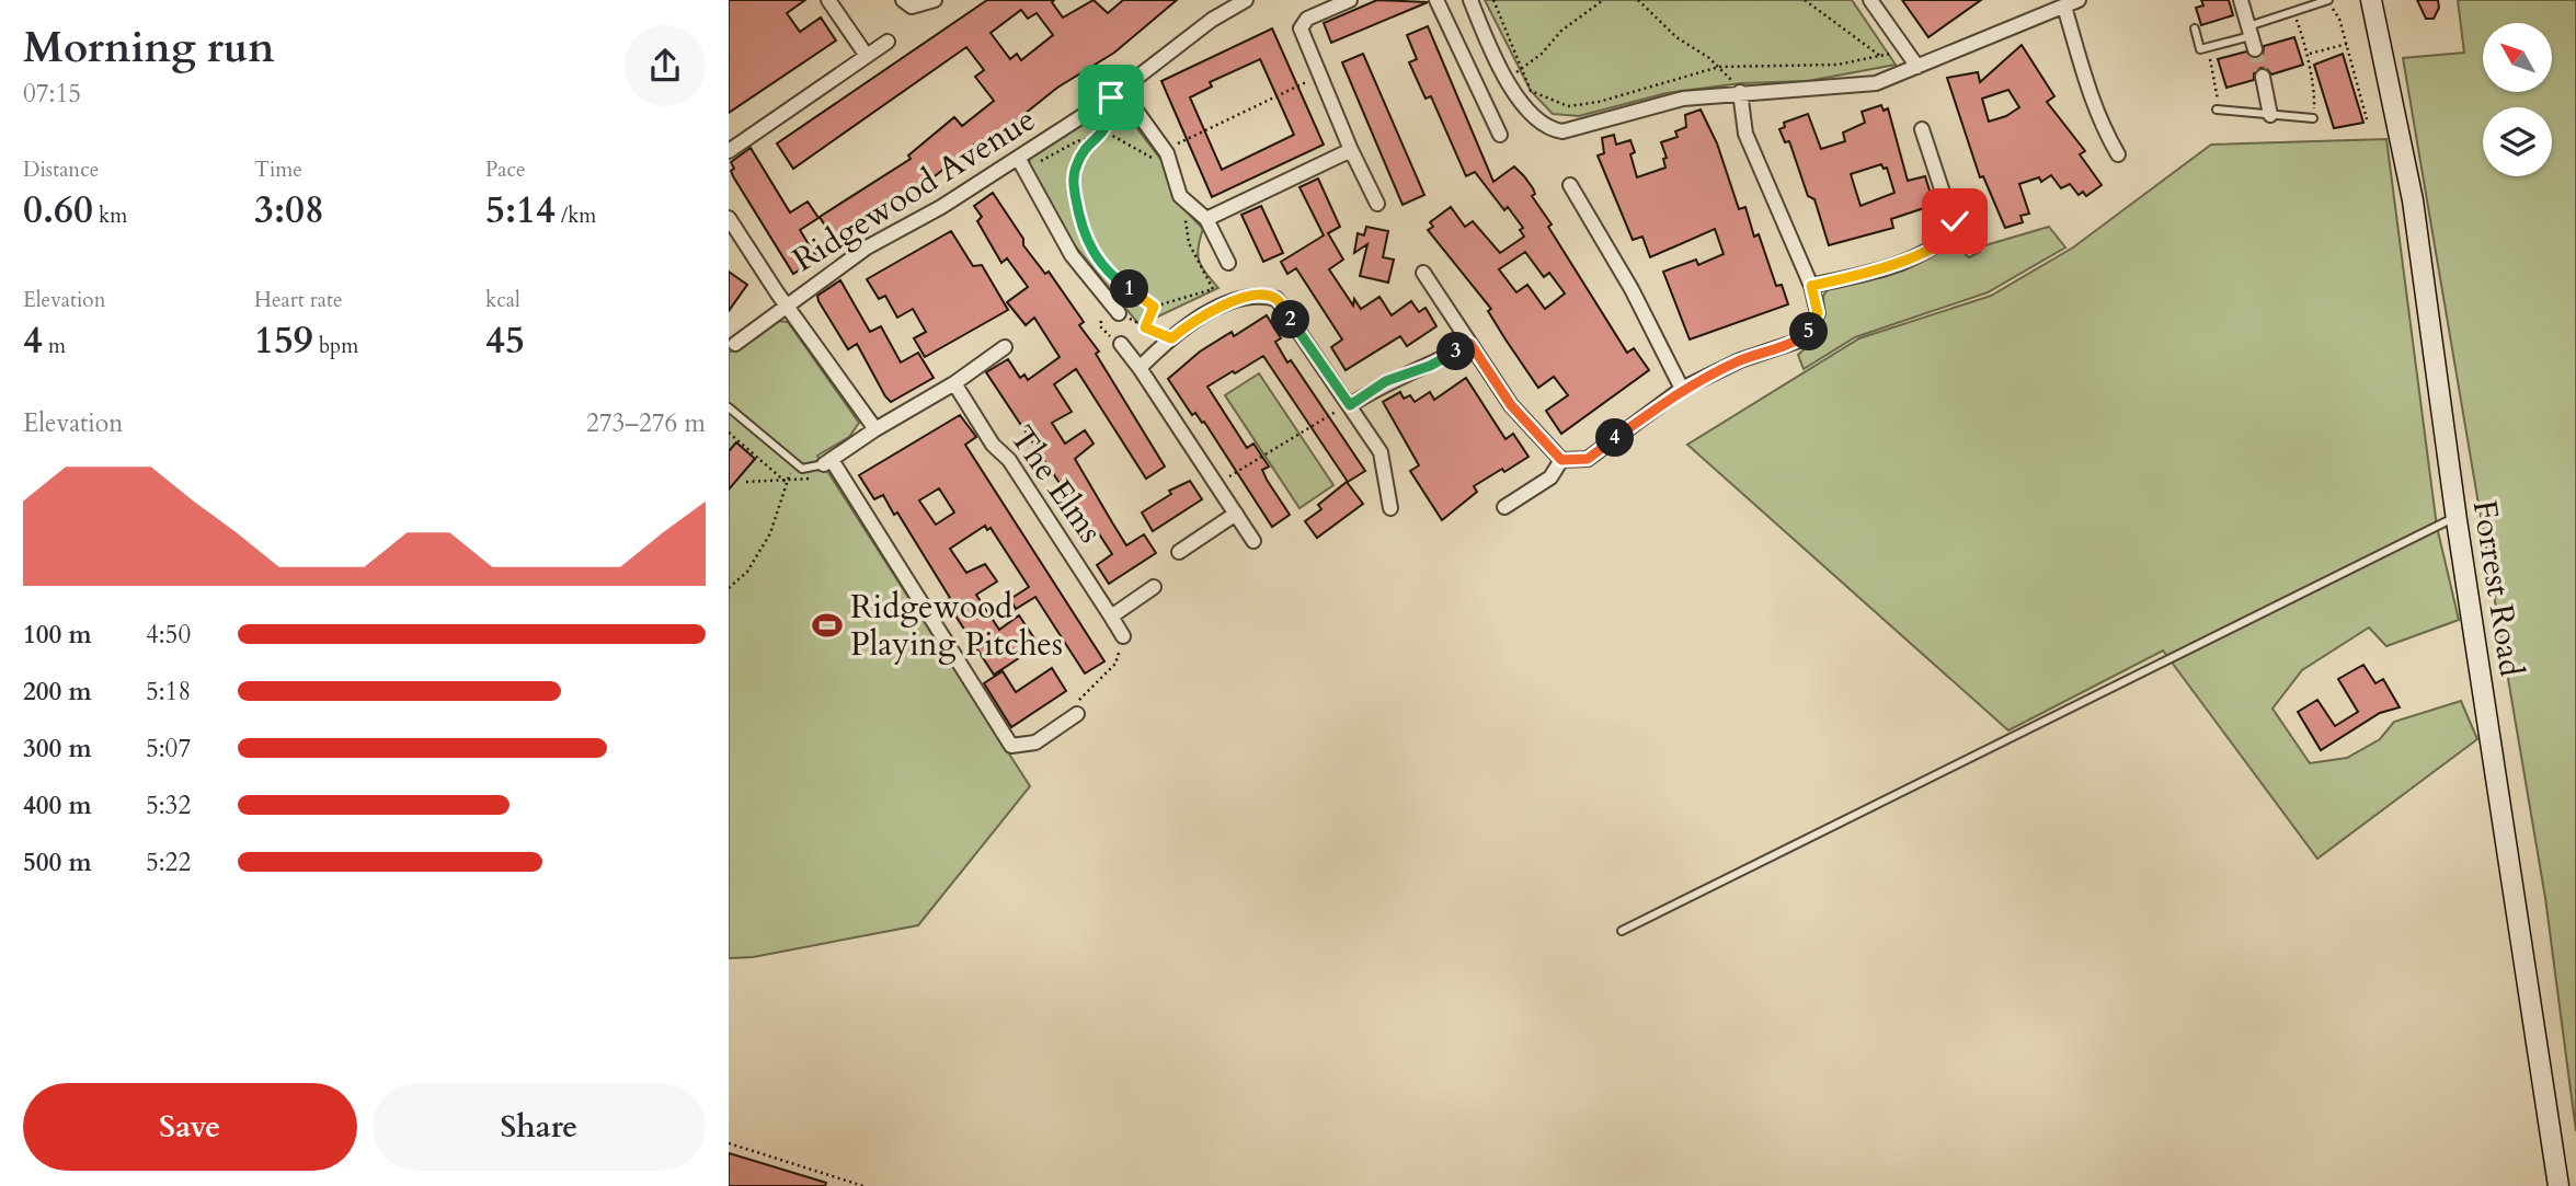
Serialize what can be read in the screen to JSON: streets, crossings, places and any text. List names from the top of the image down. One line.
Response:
{"streets":{"street":["Ridgewood Avenue","The Elms","Forrest Road"]},"places":{"sports":["Ridgewood Playing Pitches"]},"north":"top left","page":{"heading":["Morning run","07:15"],"stats":[["Distance","0.60 km"],["Time","3:08"],["Pace","5:14 /km"],["Elevation","4 m"],["Heart rate","159 bpm"],["kcal","45"]],"pins":["1","2","5","3","4"],"chart":["Elevation","273–276 m"],"list":[{"name":"100 m","note":"4:50"},{"name":"200 m","note":"5:18"},{"name":"300 m","note":"5:07"},{"name":"400 m","note":"5:32"},{"name":"500 m","note":"5:22"}],"buttons":["Save","Share"]}}
